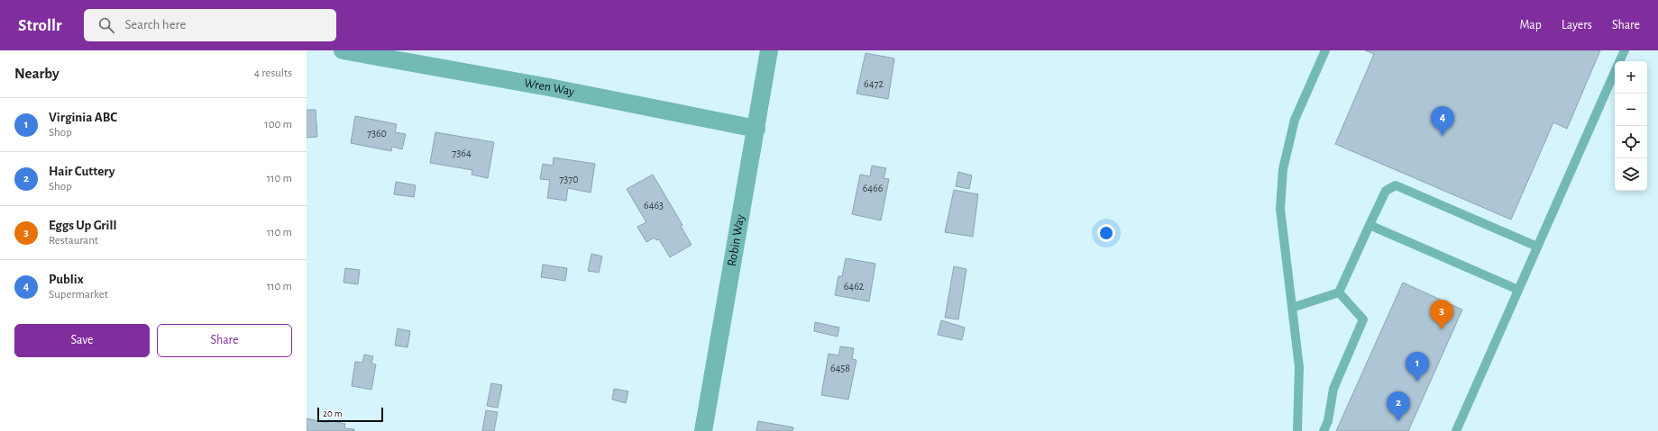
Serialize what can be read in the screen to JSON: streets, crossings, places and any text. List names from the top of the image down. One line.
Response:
{"streets":{"street":["Wren Way","Robin Way"]},"crossings":[["Wren Way","Robin Way"]],"house_numbers":["6472","7360","7364","7370","6466","6463","6462","6458"],"scale_bar":"20 m","page":{"header":"Strollr","search":"Search here","nav":["Map","Layers","Share"],"heading":["Nearby","4 results"],"map_buttons":["+","−"],"list":[{"mark":"1","name":"Virginia ABC","note":"Shop","value":"100 m"},{"mark":"2","name":"Hair Cuttery","note":"Shop","value":"110 m"},{"mark":"3","name":"Eggs Up Grill","note":"Restaurant","value":"110 m"},{"mark":"4","name":"Publix","note":"Supermarket","value":"110 m"}],"pins":["4","3","1","2"],"buttons":["Save","Share"],"scale":"20 m"}}
